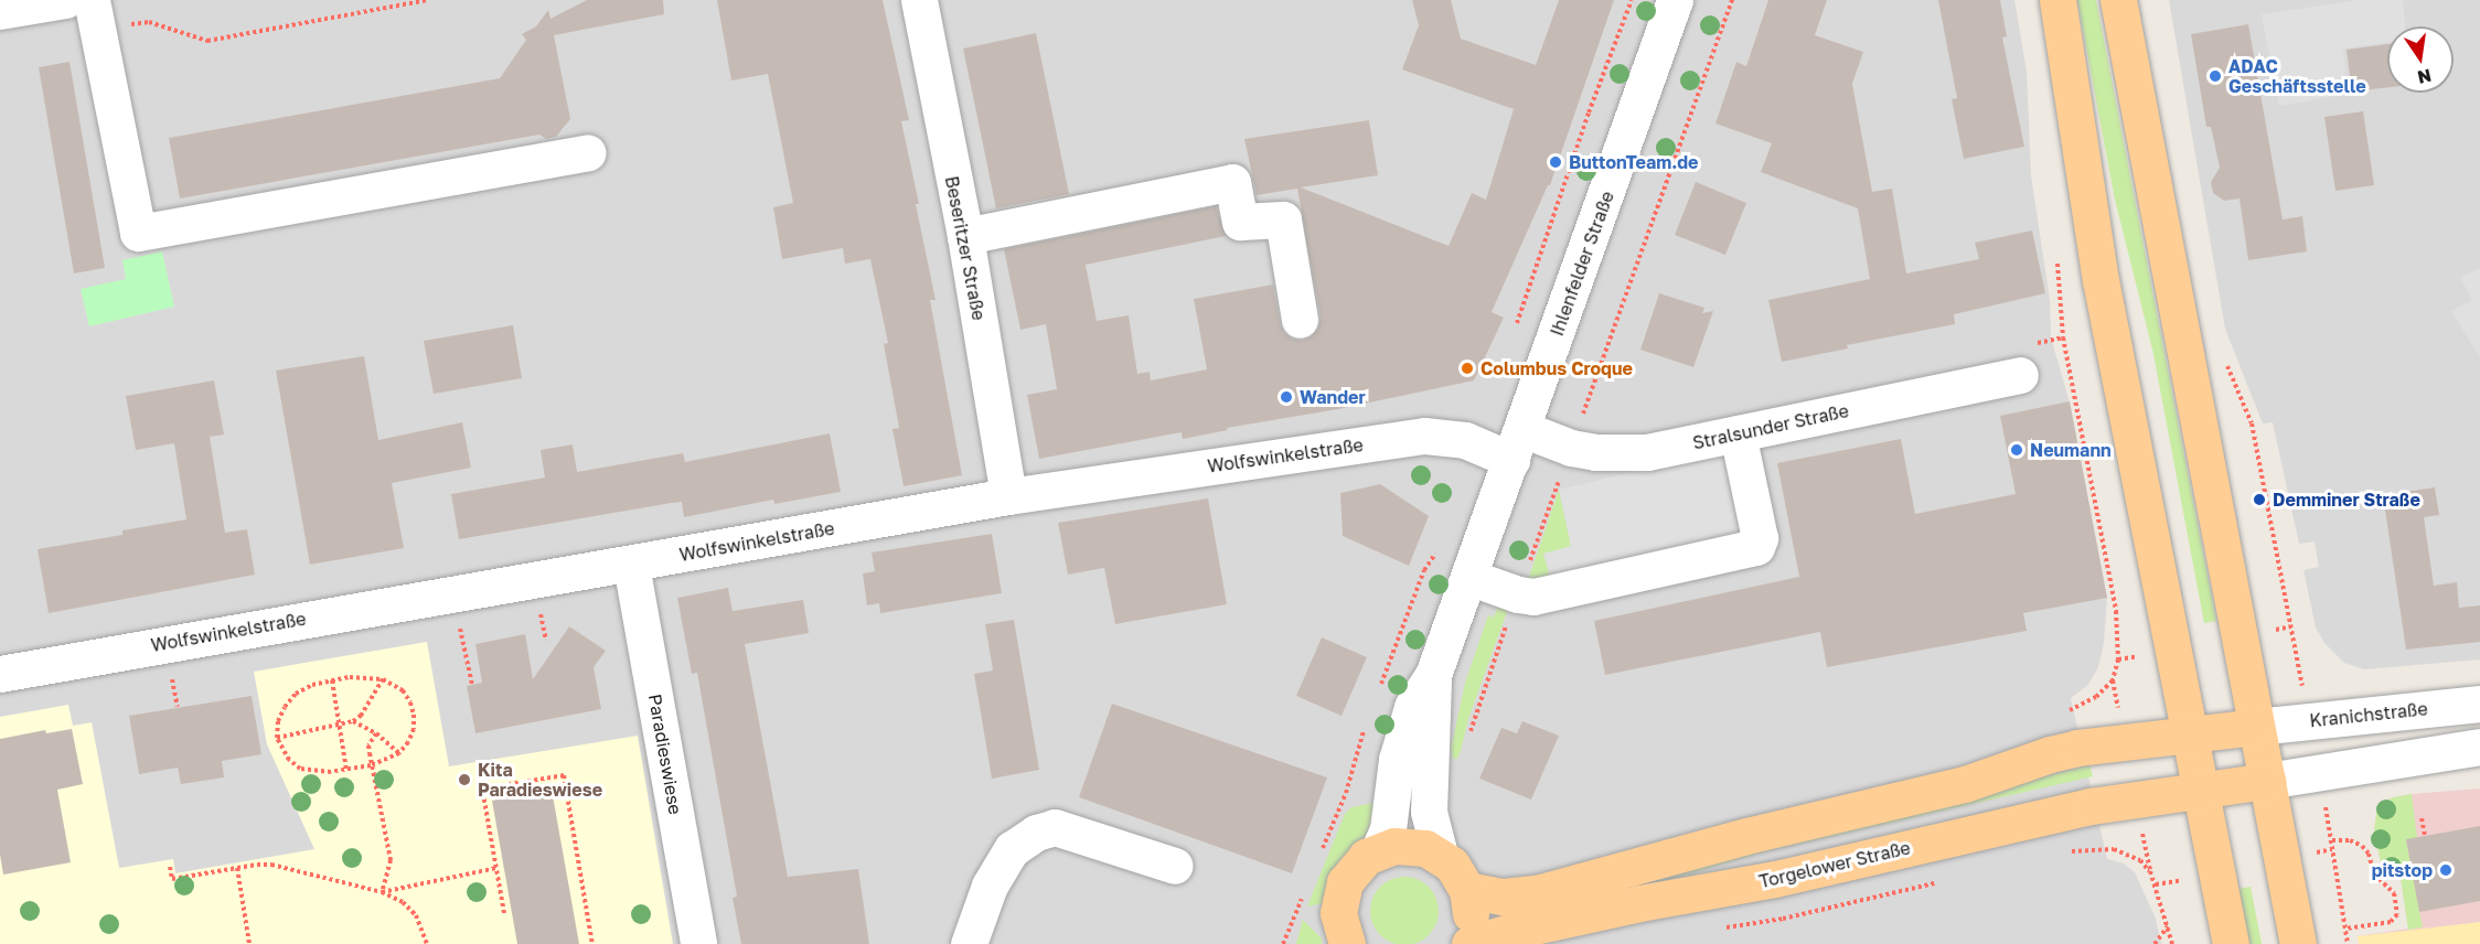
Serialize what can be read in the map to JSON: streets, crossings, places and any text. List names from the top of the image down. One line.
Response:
{"streets":{"main road":["Ihlenfelder Straße","Torgelower Straße"],"street":["Beseritzer Straße","Stralsunder Straße","Wolfswinkelstraße","Kranichstraße","Paradieswiese"]},"crossings":[["Beseritzer Straße","Wolfswinkelstraße"],["Ihlenfelder Straße","Stralsunder Straße"],["Ihlenfelder Straße","Wolfswinkelstraße"],["Stralsunder Straße","Wolfswinkelstraße"],["Wolfswinkelstraße","Paradieswiese"]],"places":["ADAC Geschäftsstelle","ButtonTeam.de","Columbus Croque","Wander","Neumann","Demminer Straße","Kita Paradieswiese","pitstop"],"north":"bottom"}
